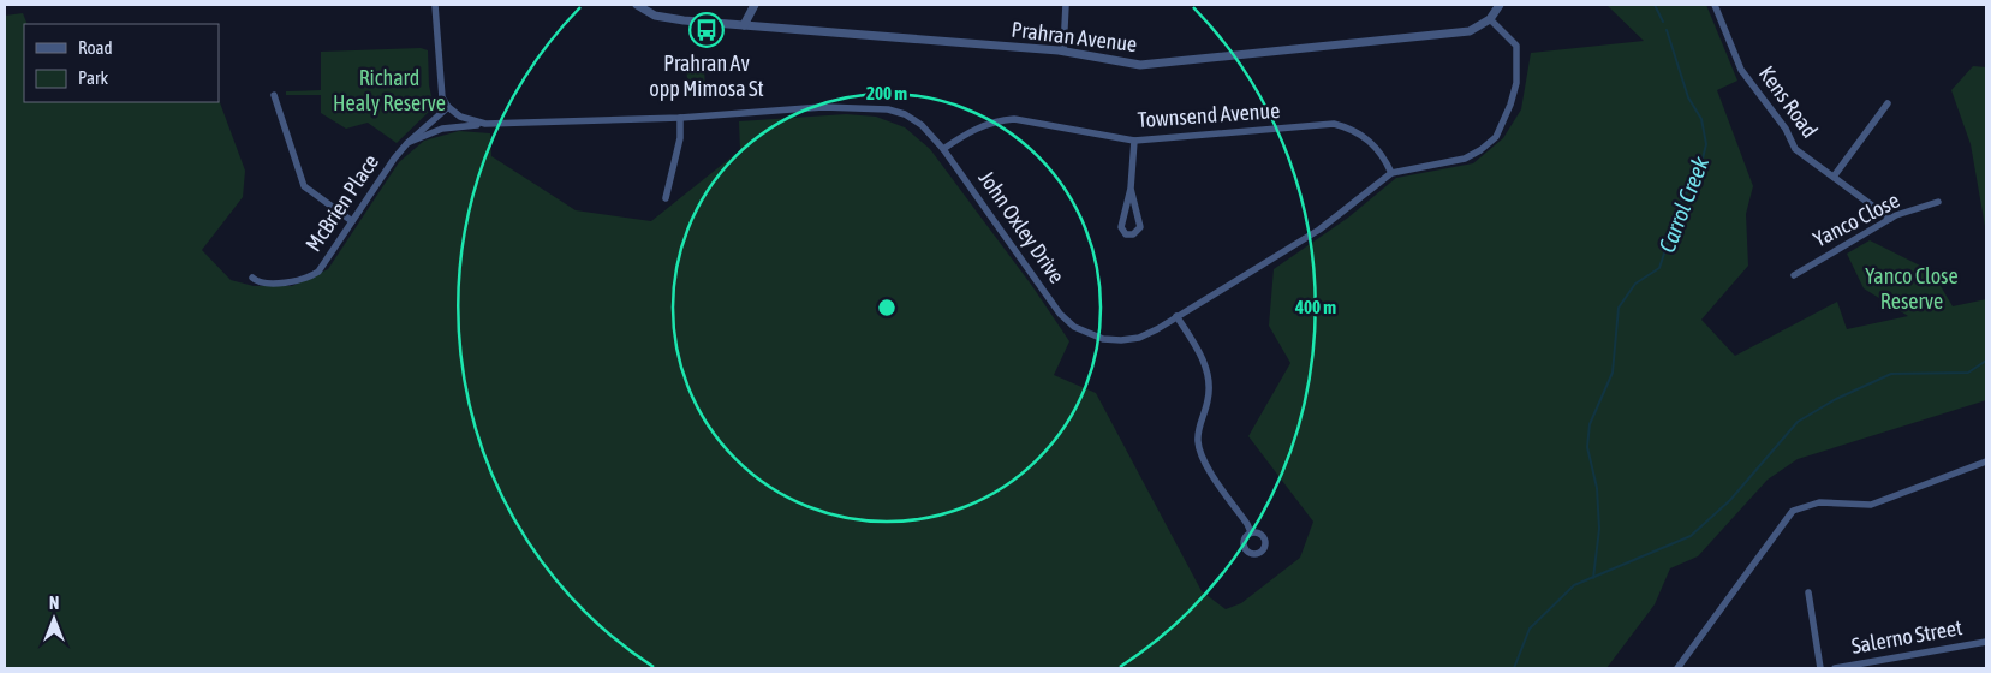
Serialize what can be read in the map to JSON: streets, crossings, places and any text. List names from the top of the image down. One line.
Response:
{"streets":{"street":["Prahran Avenue","Kens Road","Townsend Avenue","McBrien Place","Yanco Close","John Oxley Drive","Salerno Street"]},"crossings":[["Prahran Avenue","John Oxley Drive"],["Kens Road","Yanco Close"],["Townsend Avenue","John Oxley Drive"],["McBrien Place","John Oxley Drive"]],"water":["Carrol Creek"],"parks":["Richard Healy Reserve","Yanco Close Reserve"],"places":{"bus stop":["Prahran Av opp Mimosa St"]},"legend":["Road","Park"],"north":"top","rings":["200 m","400 m"]}
